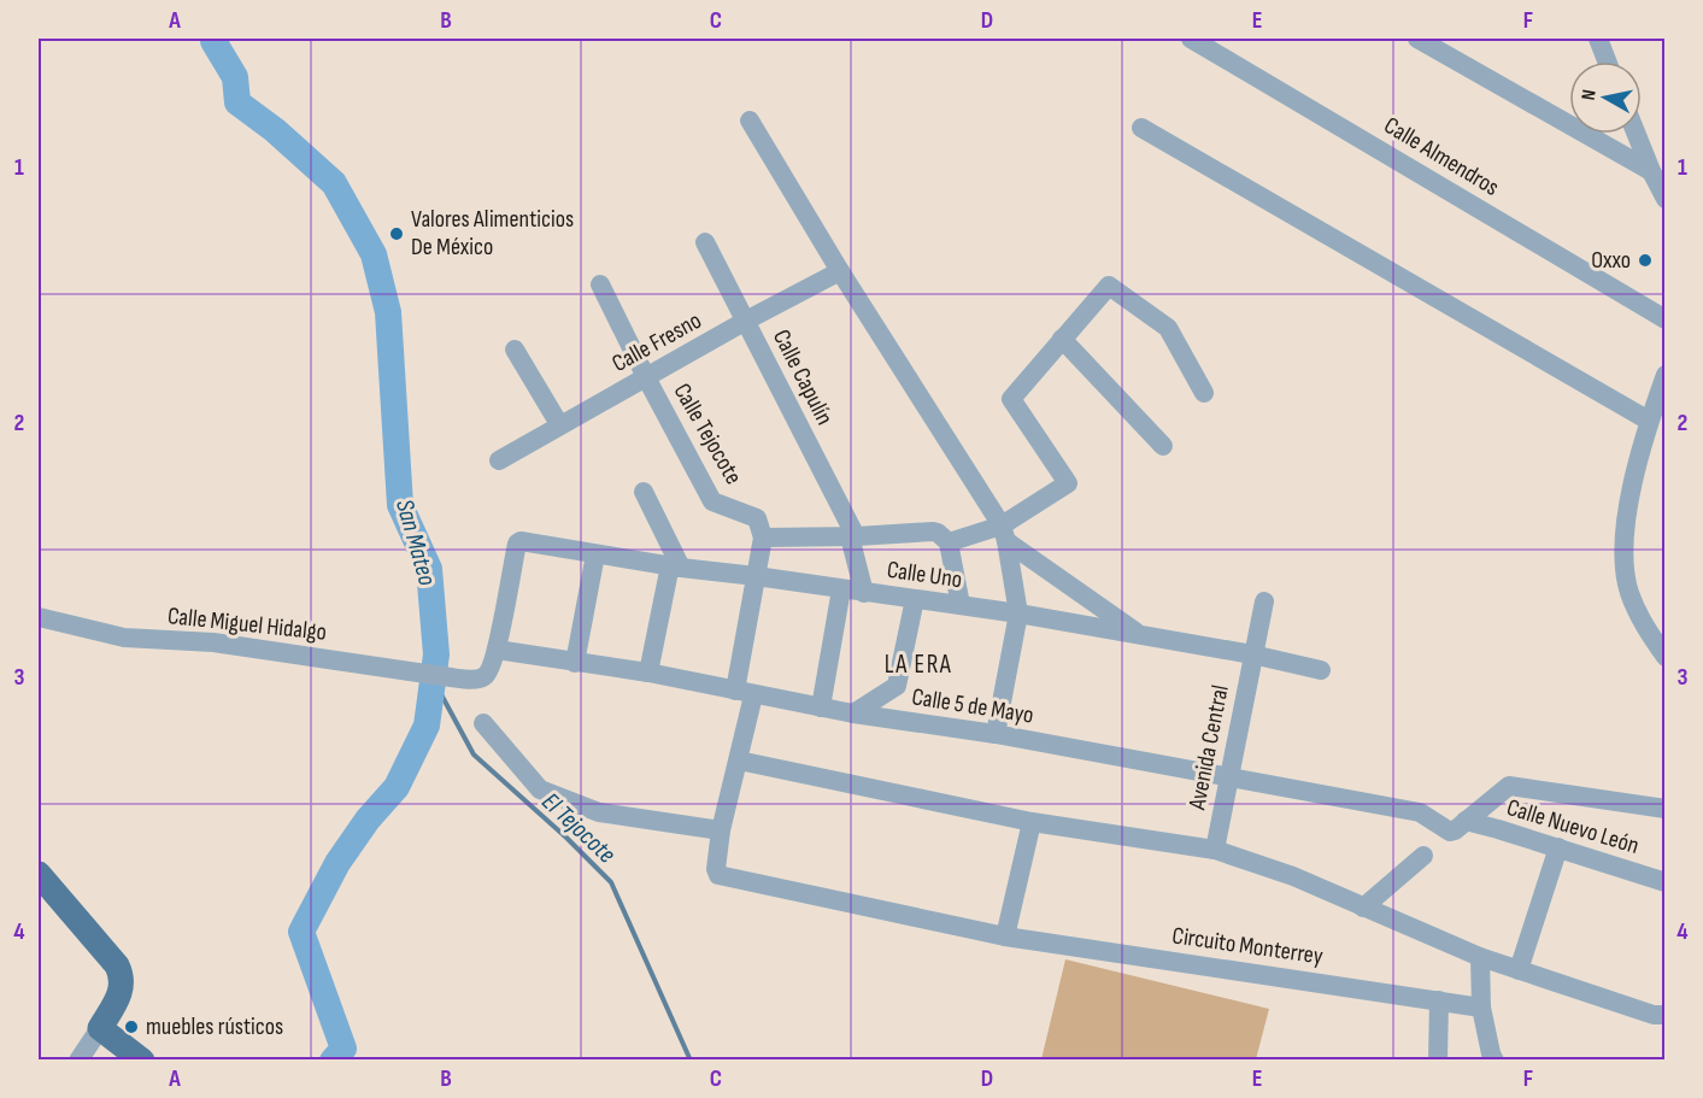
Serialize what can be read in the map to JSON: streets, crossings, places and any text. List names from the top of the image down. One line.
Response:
{"streets":{"street":["Calle Almendros","Calle Fresno","Calle Capulín","Calle Tejocote","Calle Uno","Calle Miguel Hidalgo","Calle 5 de Mayo","Avenida Central","Calle Nuevo León","Circuito Monterrey"]},"crossings":[["Calle Fresno","Calle Capulín"],["Calle Fresno","Calle Tejocote"],["Calle Capulín","Calle Uno"],["Calle Uno","Calle Miguel Hidalgo"],["Calle Uno","Calle 5 de Mayo"],["Calle Uno","Avenida Central"],["Calle Uno","Circuito Monterrey"],["Calle Miguel Hidalgo","Calle 5 de Mayo"],["Calle 5 de Mayo","Avenida Central"],["Calle 5 de Mayo","Calle Nuevo León"],["Calle 5 de Mayo","Circuito Monterrey"]],"districts":["LA ERA"],"water":["San Mateo","El Tejocote"],"places":["Valores Alimenticios De México","Oxxo","muebles rústicos"],"north":"left","grid":{"columns":["A","B","C","D","E","F"],"rows":["1","2","3","4"]}}
